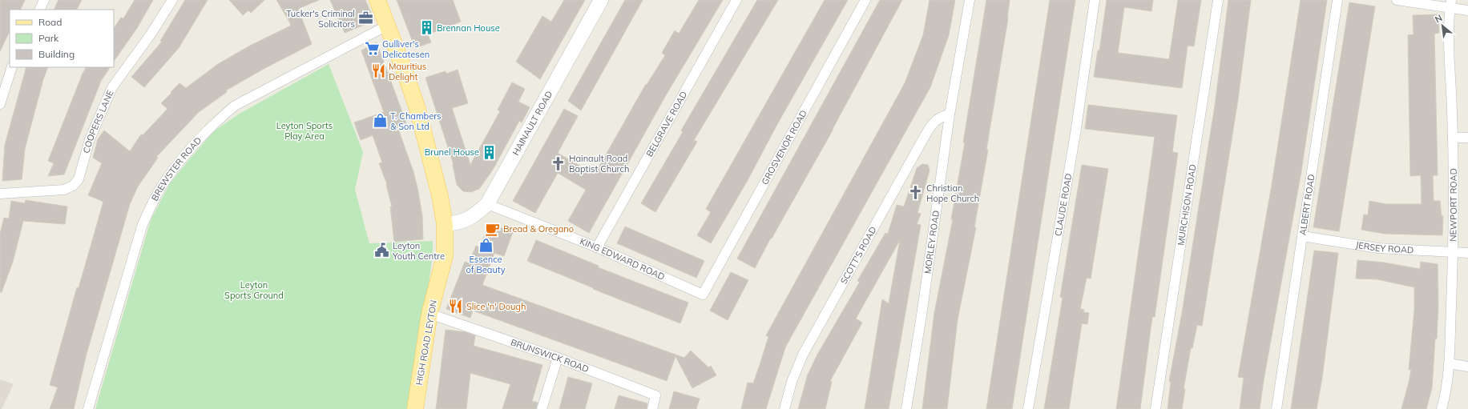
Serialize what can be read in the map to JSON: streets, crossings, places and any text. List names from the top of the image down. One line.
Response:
{"streets":{"main road":["HIGH ROAD LEYTON"],"street":["COOPERS LANE","HAINAULT ROAD","BELGRAVE ROAD","GROSVENOR ROAD","BREWSTER ROAD","MURCHISON ROAD","ALBERT ROAD","CLAUDE ROAD","NEWPORT ROAD","MORLEY ROAD","JERSEY ROAD","SCOTT'S ROAD","KING EDWARD ROAD","BRUNSWICK ROAD"]},"crossings":[["HAINAULT ROAD","KING EDWARD ROAD"],["HAINAULT ROAD","HIGH ROAD LEYTON"],["BELGRAVE ROAD","KING EDWARD ROAD"],["GROSVENOR ROAD","KING EDWARD ROAD"],["BREWSTER ROAD","HIGH ROAD LEYTON"],["ALBERT ROAD","JERSEY ROAD"],["NEWPORT ROAD","JERSEY ROAD"],["MORLEY ROAD","SCOTT'S ROAD"],["HIGH ROAD LEYTON","BRUNSWICK ROAD"]],"parks":["Leyton Sports Play Area","Leyton Sports Ground"],"places":{"office":["Tucker's Criminal Solicitors"],"building":["Brennan House","Brunel House"],"supermarket":["Gulliver's Delicatesen"],"restaurant":["Mauritius Delight","Slice 'n' Dough"],"shop":["T. Chambers & Son Ltd","Essence of Beauty"],"church":["Hainault Road Baptist Church","Christian Hope Church"],"cafe":["Bread & Oregano"],"public building":["Leyton Youth Centre"]},"legend":["Road","Park","Building"],"north":"top left"}
